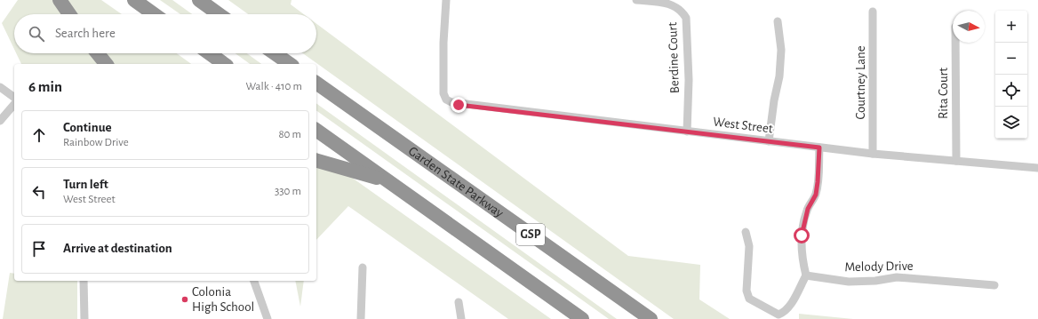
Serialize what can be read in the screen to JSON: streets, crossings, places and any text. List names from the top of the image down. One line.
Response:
{"streets":{"highway":["Garden State Parkway","GSP"],"street":["Berdine Court","Courtney Lane","Rita Court","West Street","Melody Drive"]},"crossings":[["Berdine Court","West Street"],["Courtney Lane","West Street"],["Rita Court","West Street"]],"places":["Colonia High School"],"north":"right","page":{"map_buttons":["+","−"],"search":"Search here","heading":["6 min","Walk · 410 m"],"list":[["Continue","Rainbow Drive","80 m"],["Turn left","West Street","330 m"],"Arrive at destination"]}}
